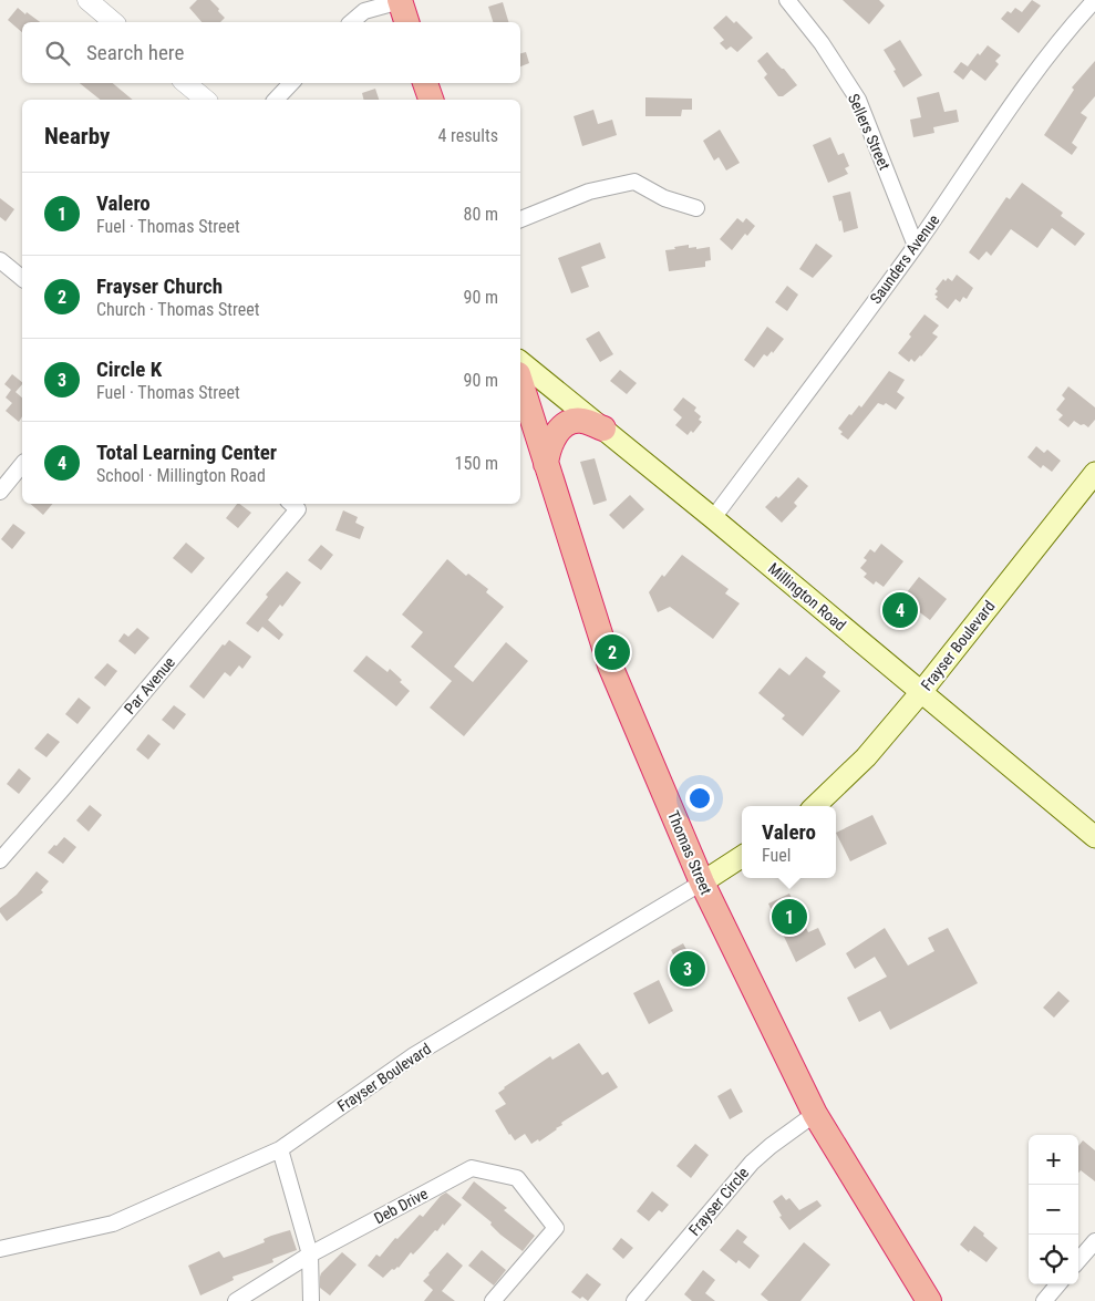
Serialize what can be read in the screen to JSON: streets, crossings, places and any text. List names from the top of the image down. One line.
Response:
{"streets":{"highway":["Thomas Street"],"main road":["Millington Road","Frayser Boulevard"],"street":["Sellers Street","Saunders Avenue","Par Avenue","Frayser Circle","Deb Drive"]},"crossings":[["Sellers Street","Saunders Avenue"],["Saunders Avenue","Millington Road"],["Millington Road","Frayser Boulevard"],["Frayser Boulevard","Thomas Street"],["Thomas Street","Frayser Circle"]],"page":{"search":"Search here","heading":["Nearby","4 results"],"list":[{"mark":"1","name":"Valero","note":"Fuel · Thomas Street","value":"80 m"},{"mark":"2","name":"Frayser Church","note":"Church · Thomas Street","value":"90 m"},{"mark":"3","name":"Circle K","note":"Fuel · Thomas Street","value":"90 m"},{"mark":"4","name":"Total Learning Center","note":"School · Millington Road","value":"150 m"}],"pins":["4","2","1","3"],"popup":["Valero","Fuel"],"map_buttons":["+","−"]}}
